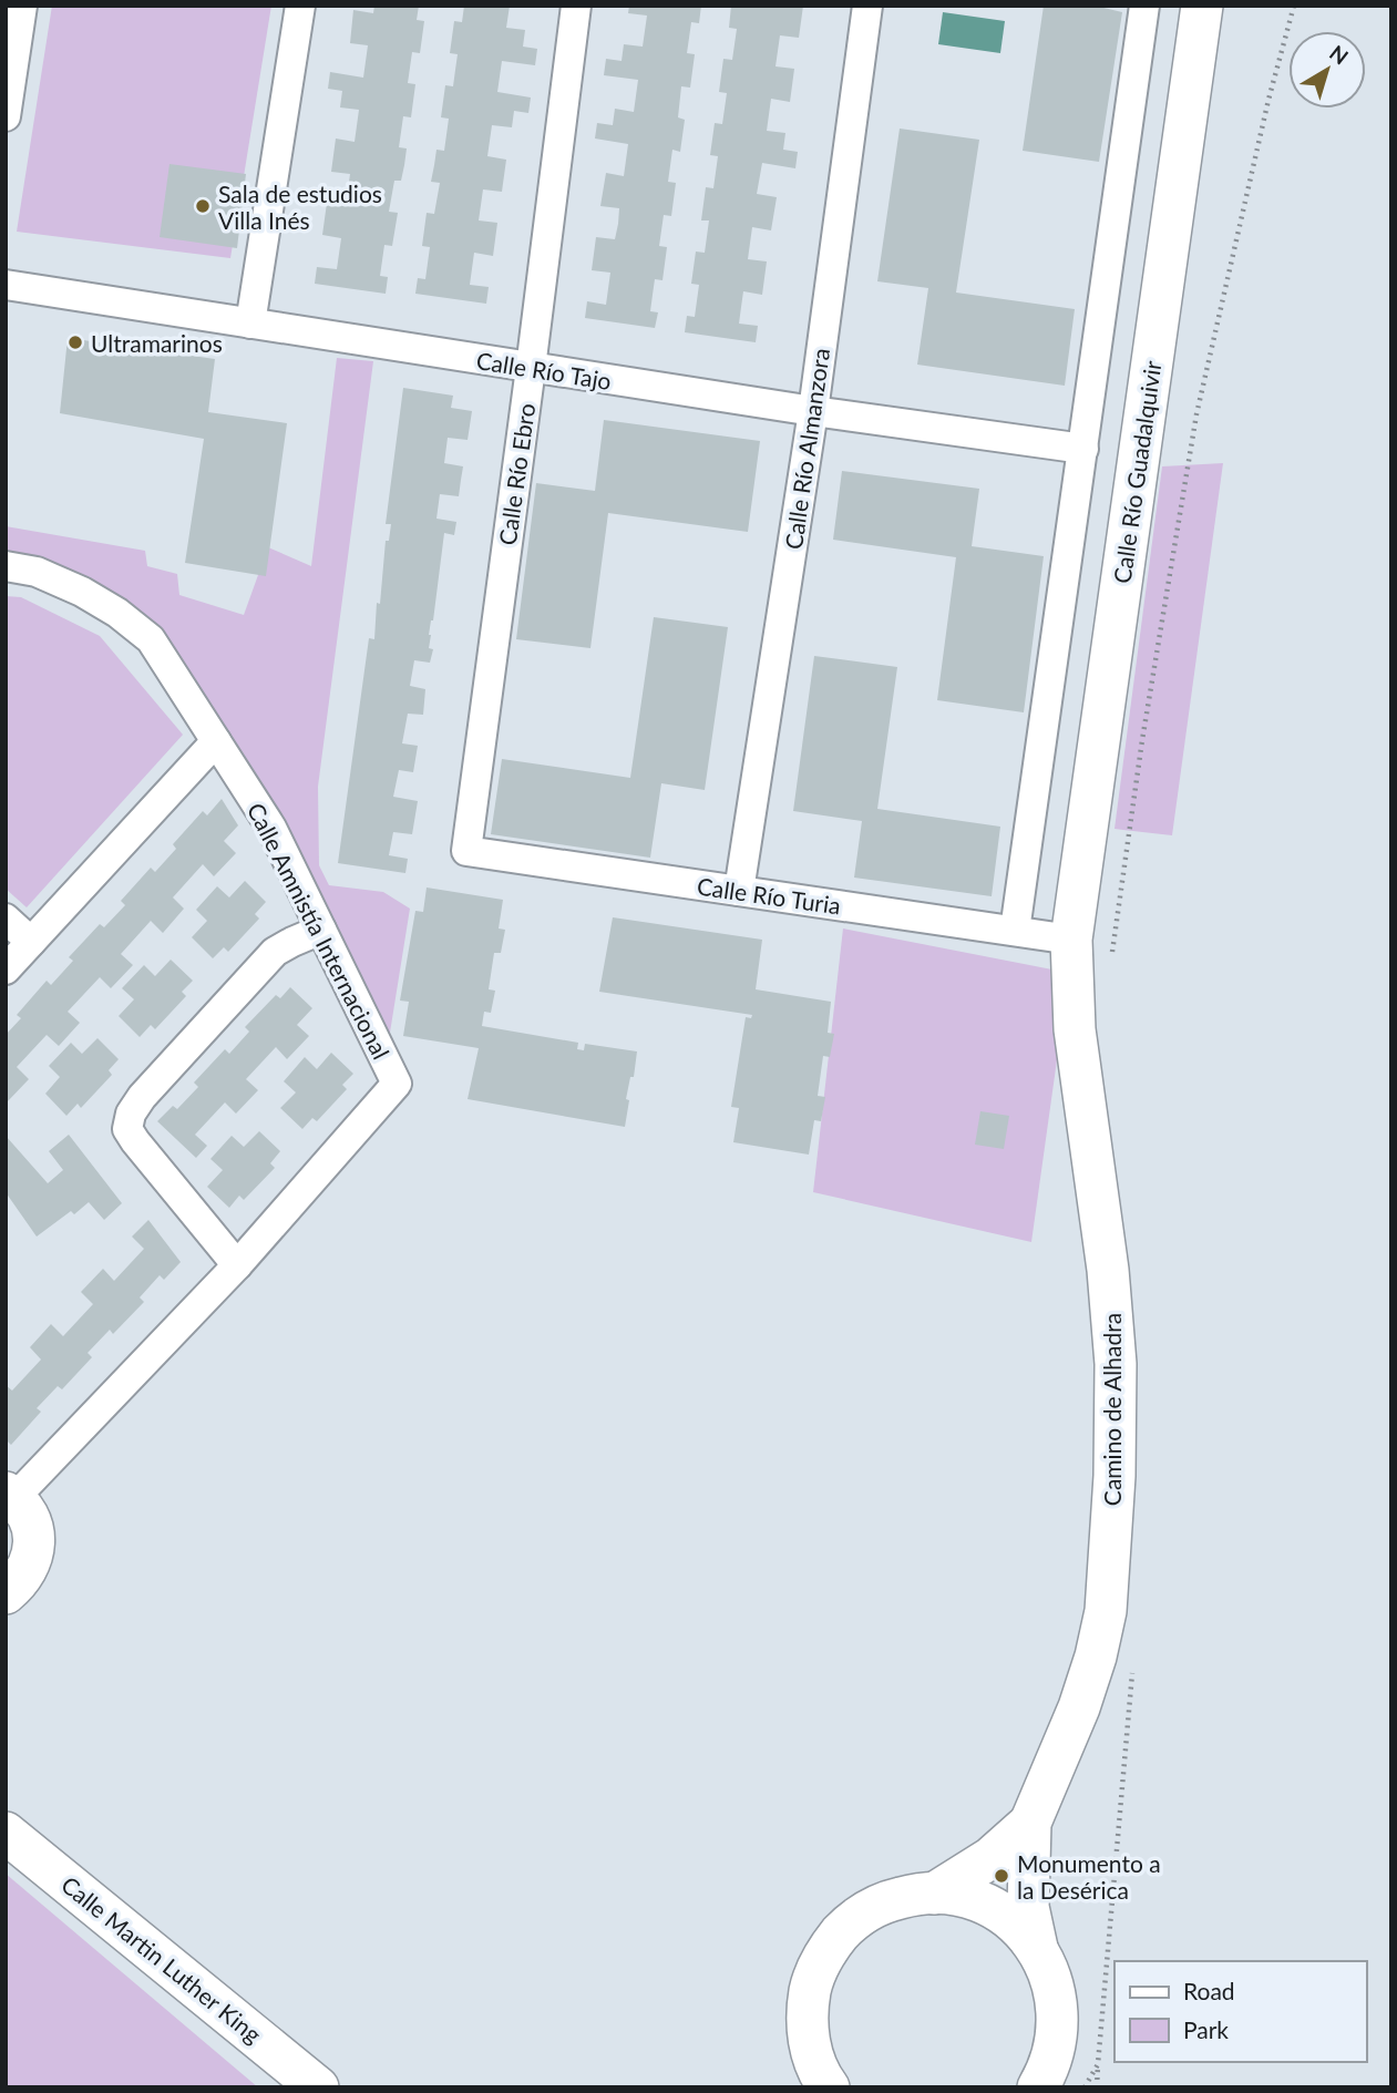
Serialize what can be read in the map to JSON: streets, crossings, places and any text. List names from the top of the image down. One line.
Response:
{"streets":{"street":["Calle Río Tajo","Calle Río Almanzora","Calle Río Guadalquivir","Calle Río Ebro","Calle Río Turia","Calle Amnistía Internacional","Camino de Alhadra","Calle Martin Luther King"]},"crossings":[["Calle Río Tajo","Calle Río Almanzora"],["Calle Río Tajo","Calle Río Ebro"],["Calle Río Almanzora","Calle Río Turia"],["Calle Río Guadalquivir","Calle Río Turia"],["Calle Río Guadalquivir","Camino de Alhadra"],["Calle Río Ebro","Calle Río Turia"],["Calle Río Turia","Camino de Alhadra"]],"places":["Sala de estudios Villa Inés","Ultramarinos","Monumento a la Desérica"],"legend":["Road","Park"],"north":"top right"}
